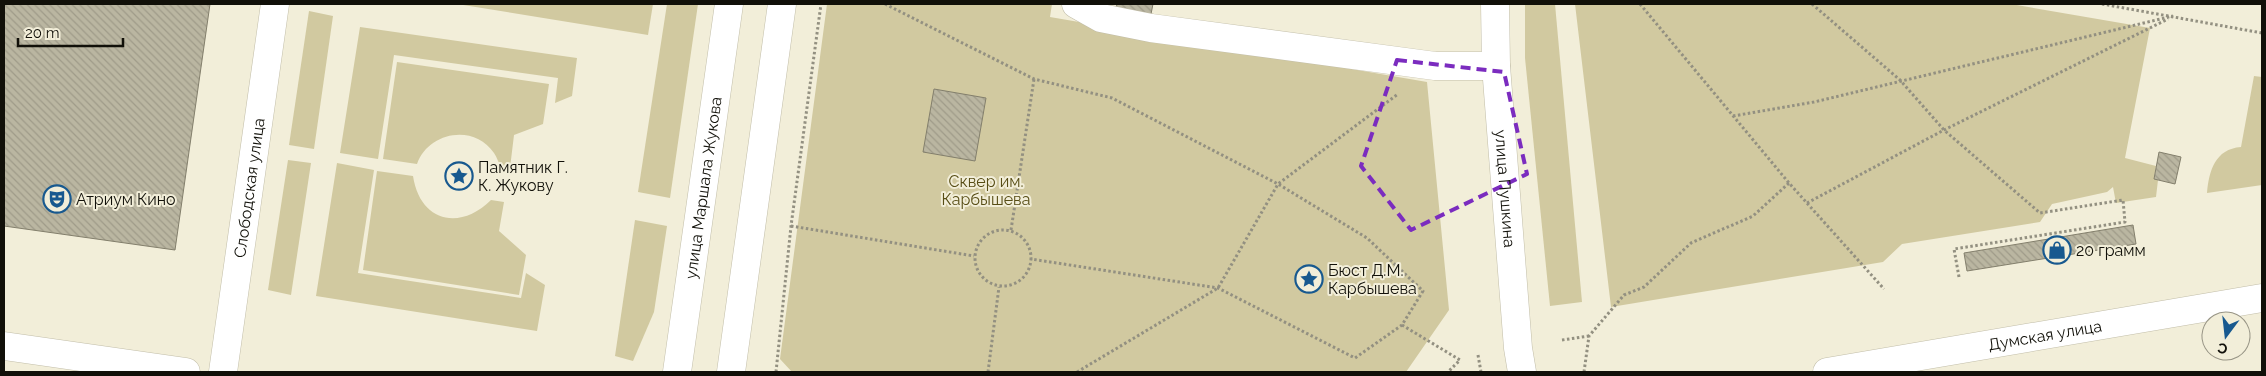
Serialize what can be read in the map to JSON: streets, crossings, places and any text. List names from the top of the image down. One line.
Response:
{"streets":{"main road":["Слободская улица","улица Маршала Жукова","улица Пушкина","Думская улица"]},"parks":["Сквер им. Карбышева"],"places":{"place":["Памятник Г. К. Жукову","Бюст Д.М. Карбышева"],"theatre":["Атриум Кино"],"shop":["20 грамм"]},"scale_bar":"20 m","north":"bottom"}
